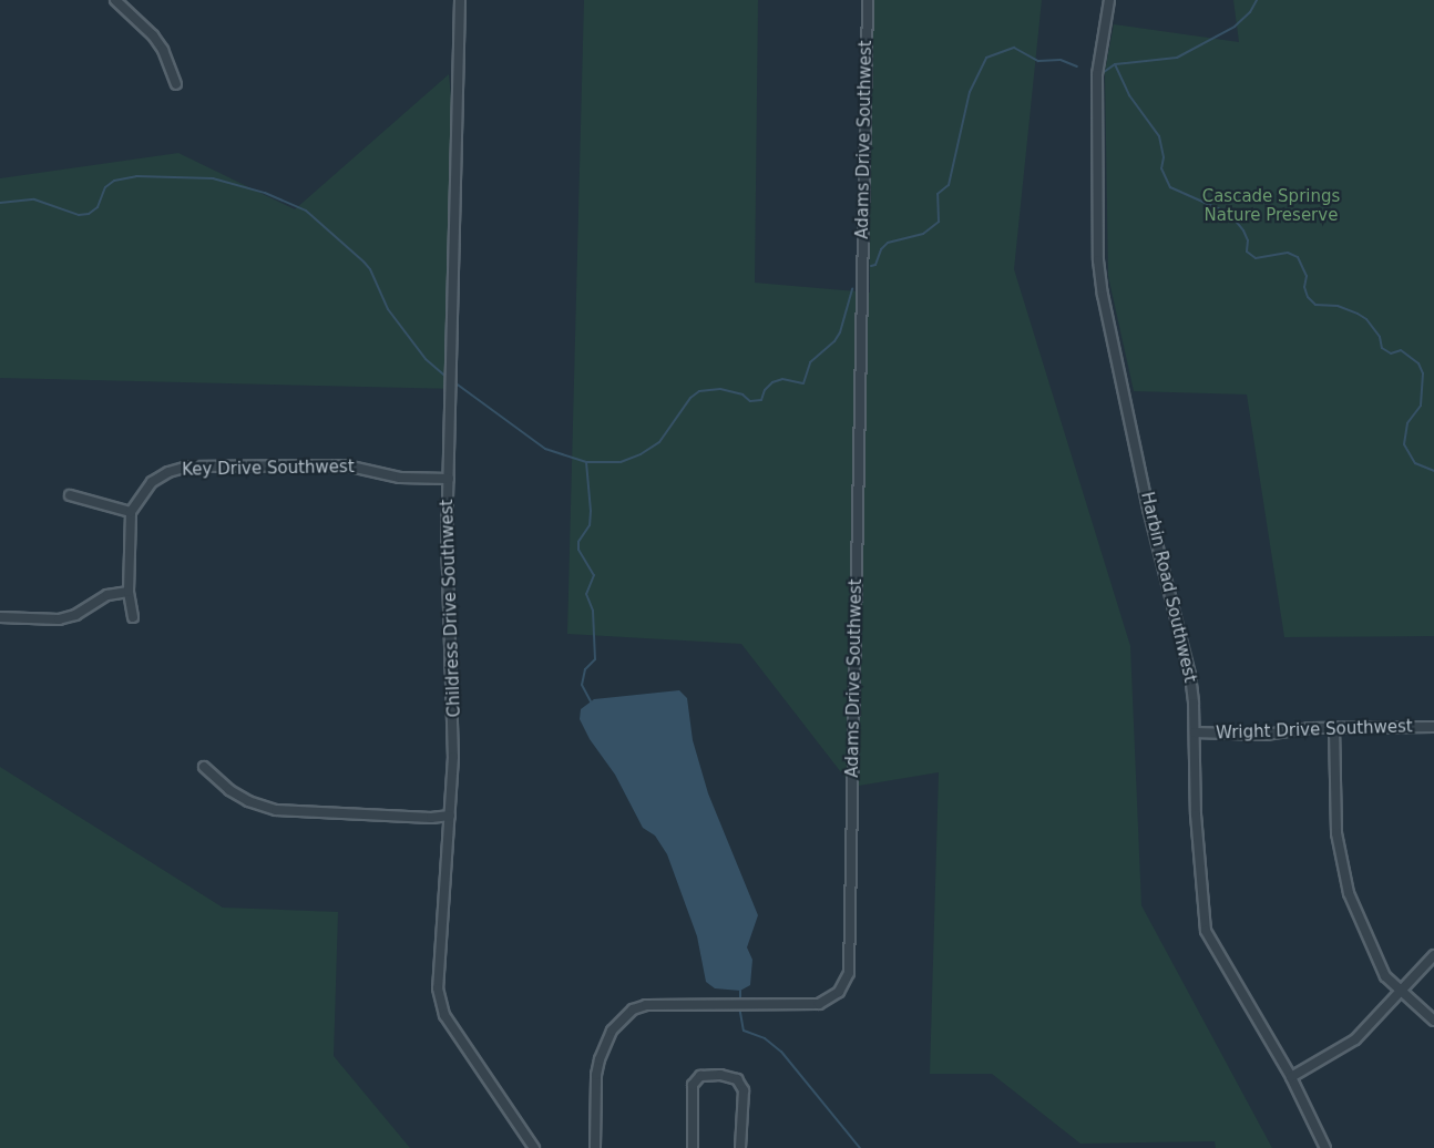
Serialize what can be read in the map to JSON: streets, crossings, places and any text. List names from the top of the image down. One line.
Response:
{"streets":{"street":["Adams Drive Southwest","Key Drive Southwest","Harbin Road Southwest","Childress Drive Southwest","Wright Drive Southwest"]},"crossings":[["Key Drive Southwest","Childress Drive Southwest"],["Harbin Road Southwest","Wright Drive Southwest"]],"parks":["Cascade Springs Nature Preserve"]}
